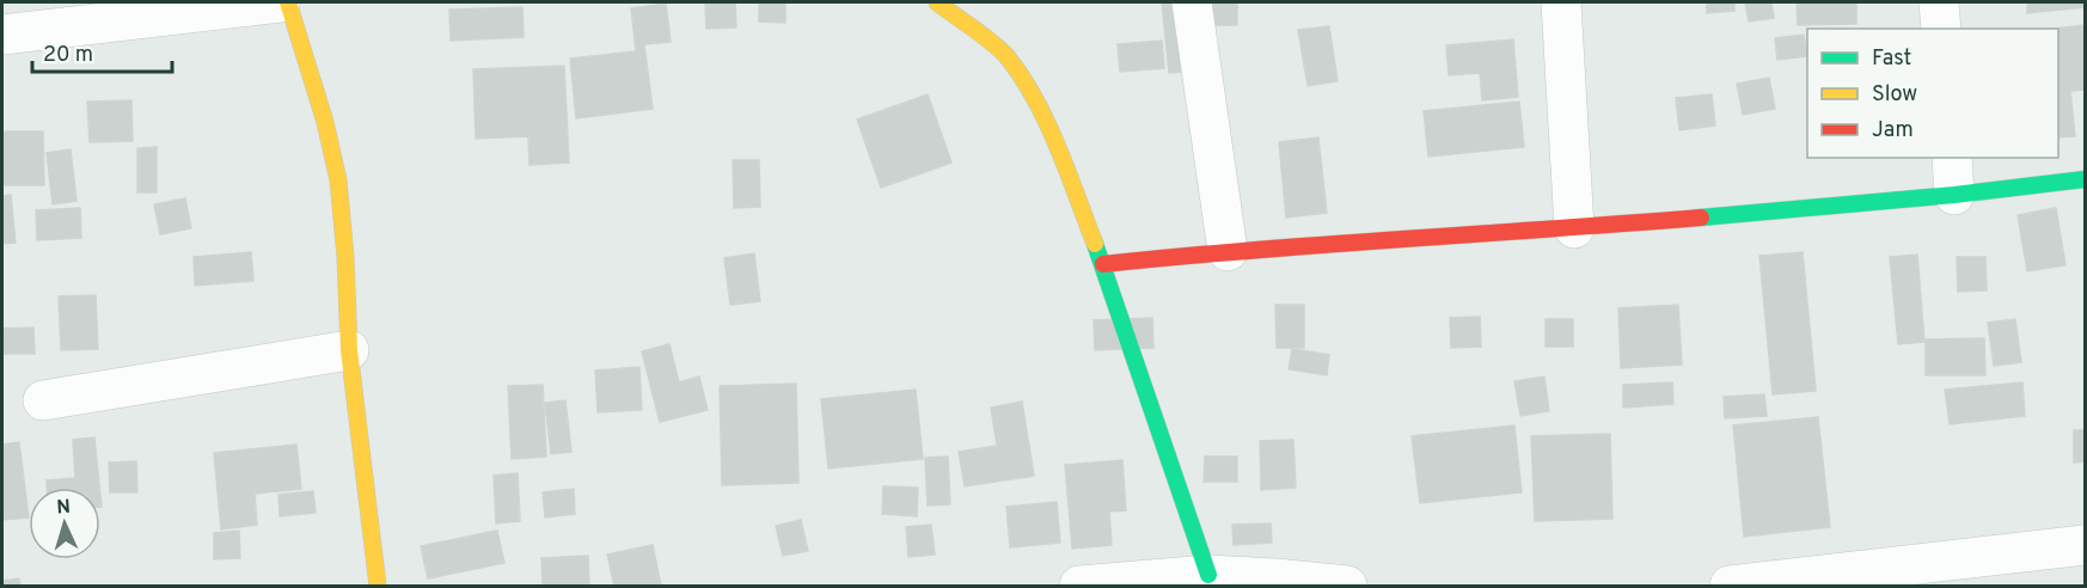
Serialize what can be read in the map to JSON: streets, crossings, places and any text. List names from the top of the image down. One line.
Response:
{"legend":["Fast","Slow","Jam"],"scale_bar":"20 m","north":"top"}
